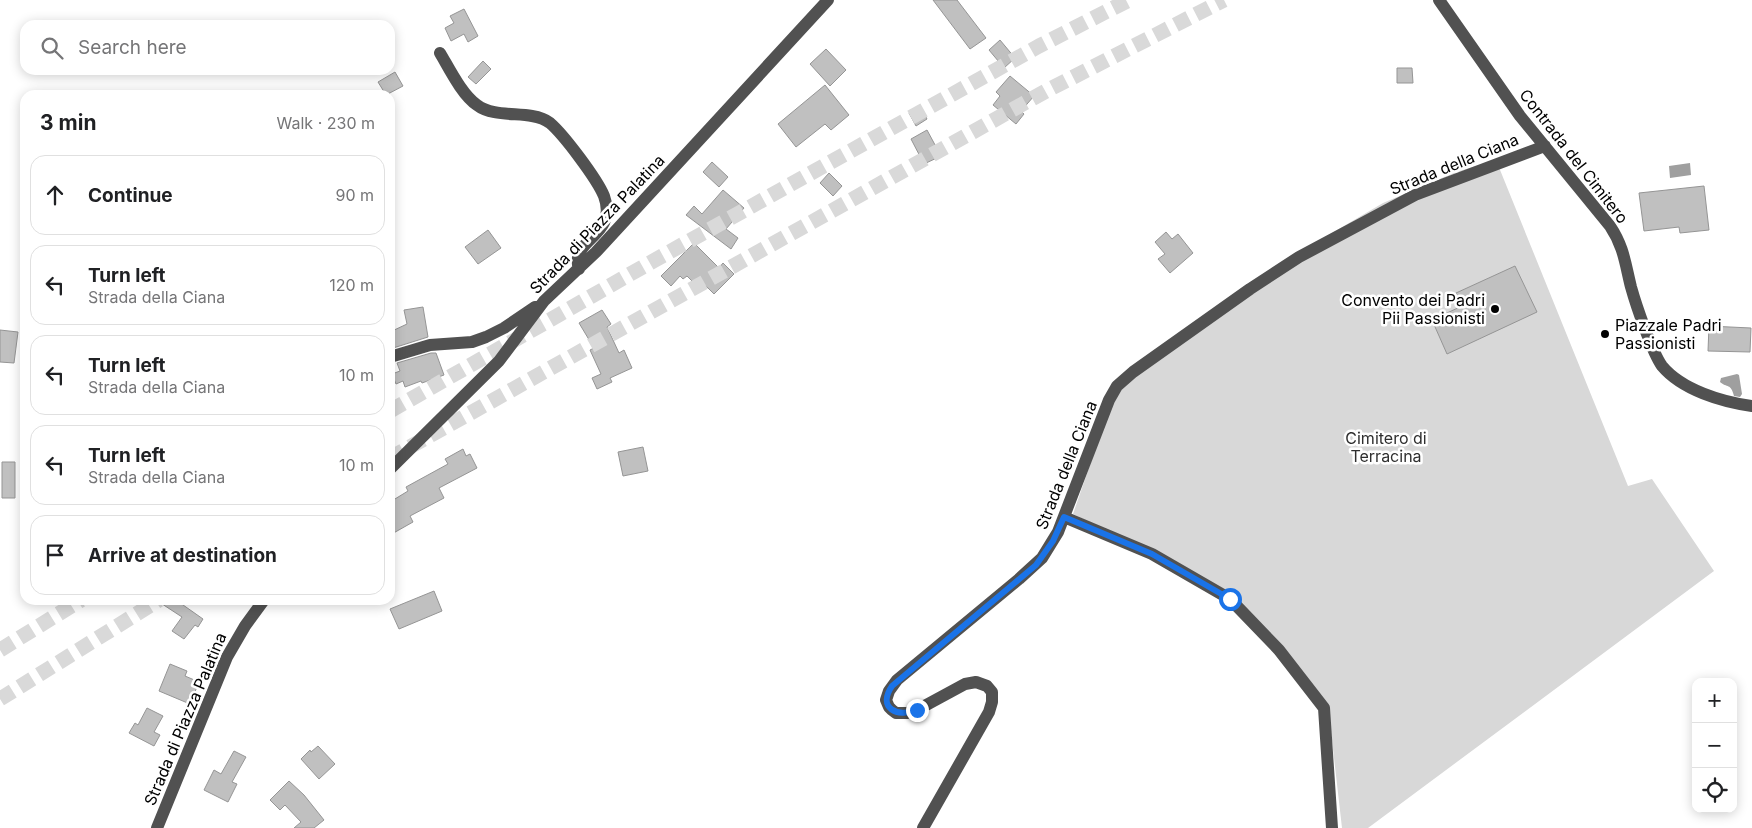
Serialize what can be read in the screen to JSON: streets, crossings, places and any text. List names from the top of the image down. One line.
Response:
{"streets":{"street":["Contrada del Cimitero","Strada della Ciana","Strada di Piazza Palatina"]},"crossings":[["Contrada del Cimitero","Strada della Ciana"]],"parks":["Cimitero di Terracina"],"places":["Convento dei Padri Pii Passionisti","Piazzale Padri Passionisti"],"page":{"search":"Search here","heading":["3 min","Walk · 230 m"],"list":[["Continue","90 m"],["Turn left","Strada della Ciana","120 m"],["Turn left","Strada della Ciana","10 m"],["Turn left","Strada della Ciana","10 m"],"Arrive at destination"],"map_buttons":["+","−"]}}
